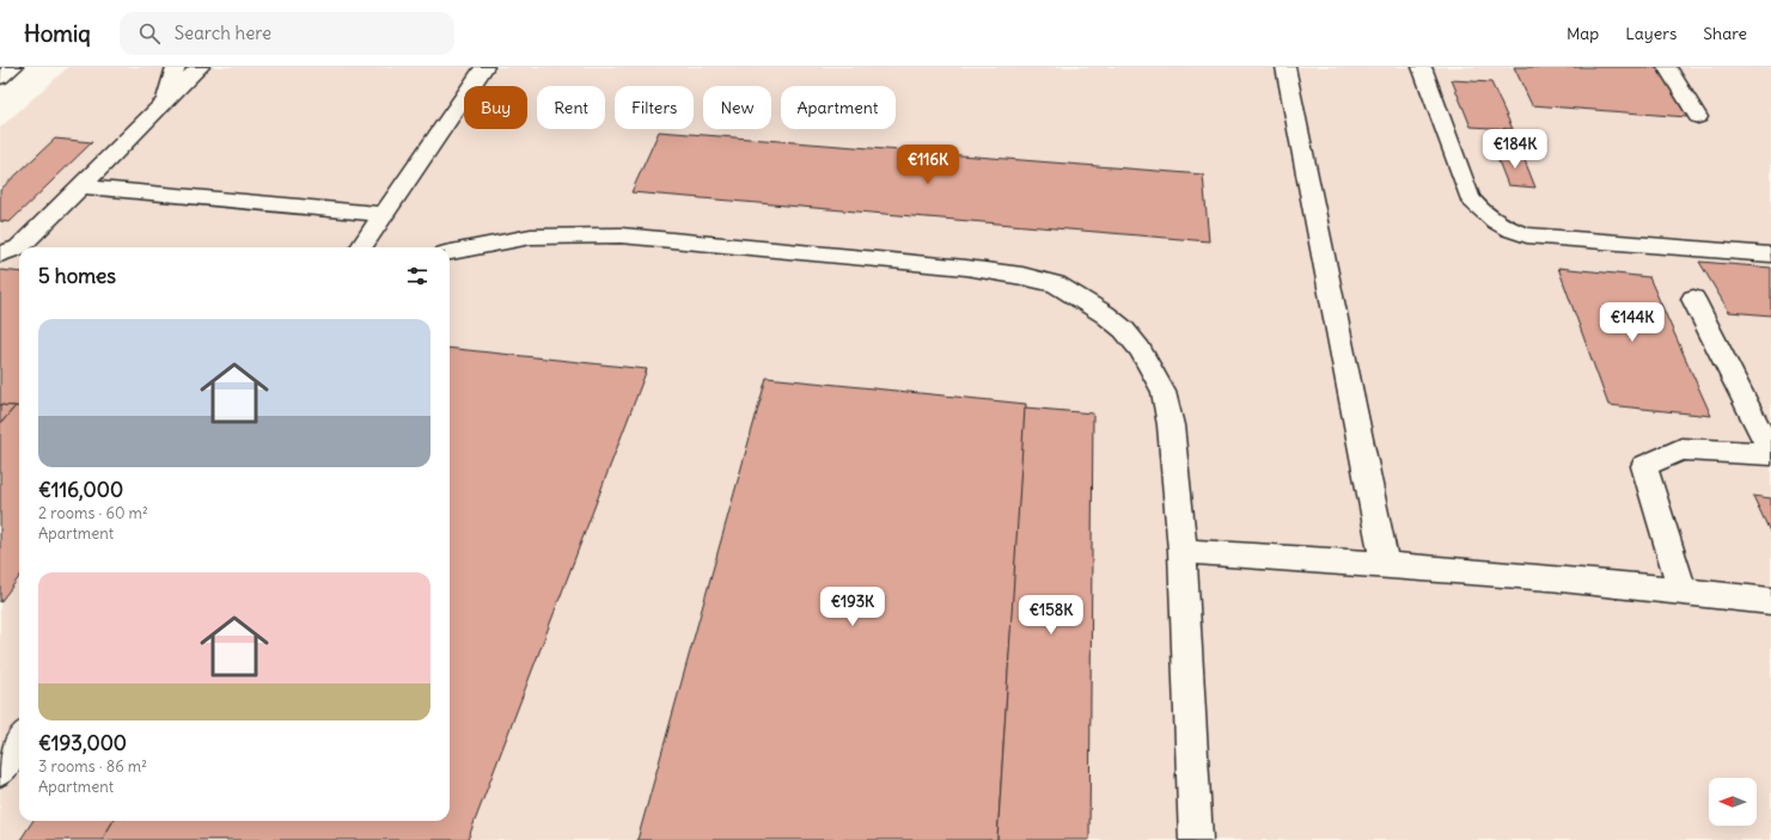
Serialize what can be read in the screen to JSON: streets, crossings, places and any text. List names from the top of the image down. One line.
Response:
{"north":"left","page":{"header":"Homiq","search":"Search here","nav":["Map","Layers","Share"],"chip":["Buy","Rent","Filters","New","Apartment"],"price":["€184K","€116K","€144K","€193K","€158K"],"heading":"5 homes","list":[{"name":"€116,000","note":"2 rooms · 60 m² · Apartment"},{"name":"€193,000","note":"3 rooms · 86 m² · Apartment"}]}}
